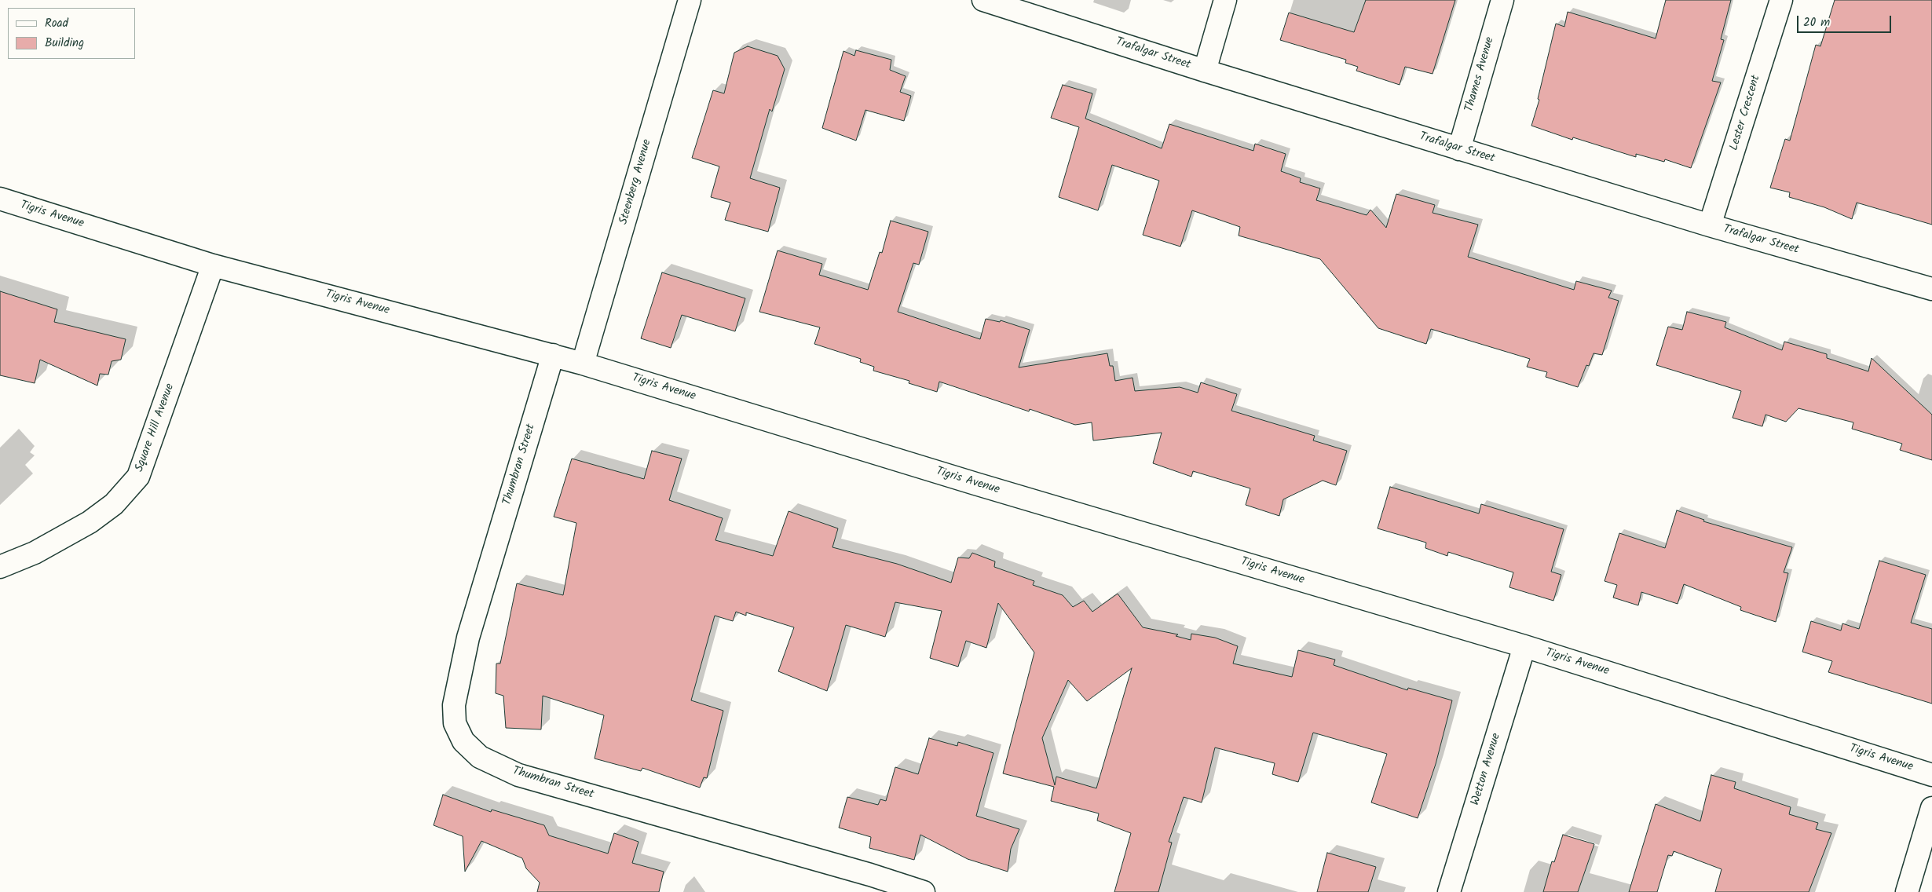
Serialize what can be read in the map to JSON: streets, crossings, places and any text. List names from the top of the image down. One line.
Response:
{"streets":{"street":["Trafalgar Street","Thames Avenue","Lester Crescent","Steenberg Avenue","Tigris Avenue","Square Hill Avenue","Thumbran Street","Wetton Avenue"]},"crossings":[["Trafalgar Street","Thames Avenue"],["Trafalgar Street","Lester Crescent"],["Steenberg Avenue","Tigris Avenue"],["Tigris Avenue","Square Hill Avenue"],["Tigris Avenue","Thumbran Street"],["Tigris Avenue","Wetton Avenue"]],"legend":["Road","Building"],"scale_bar":"20 m"}
